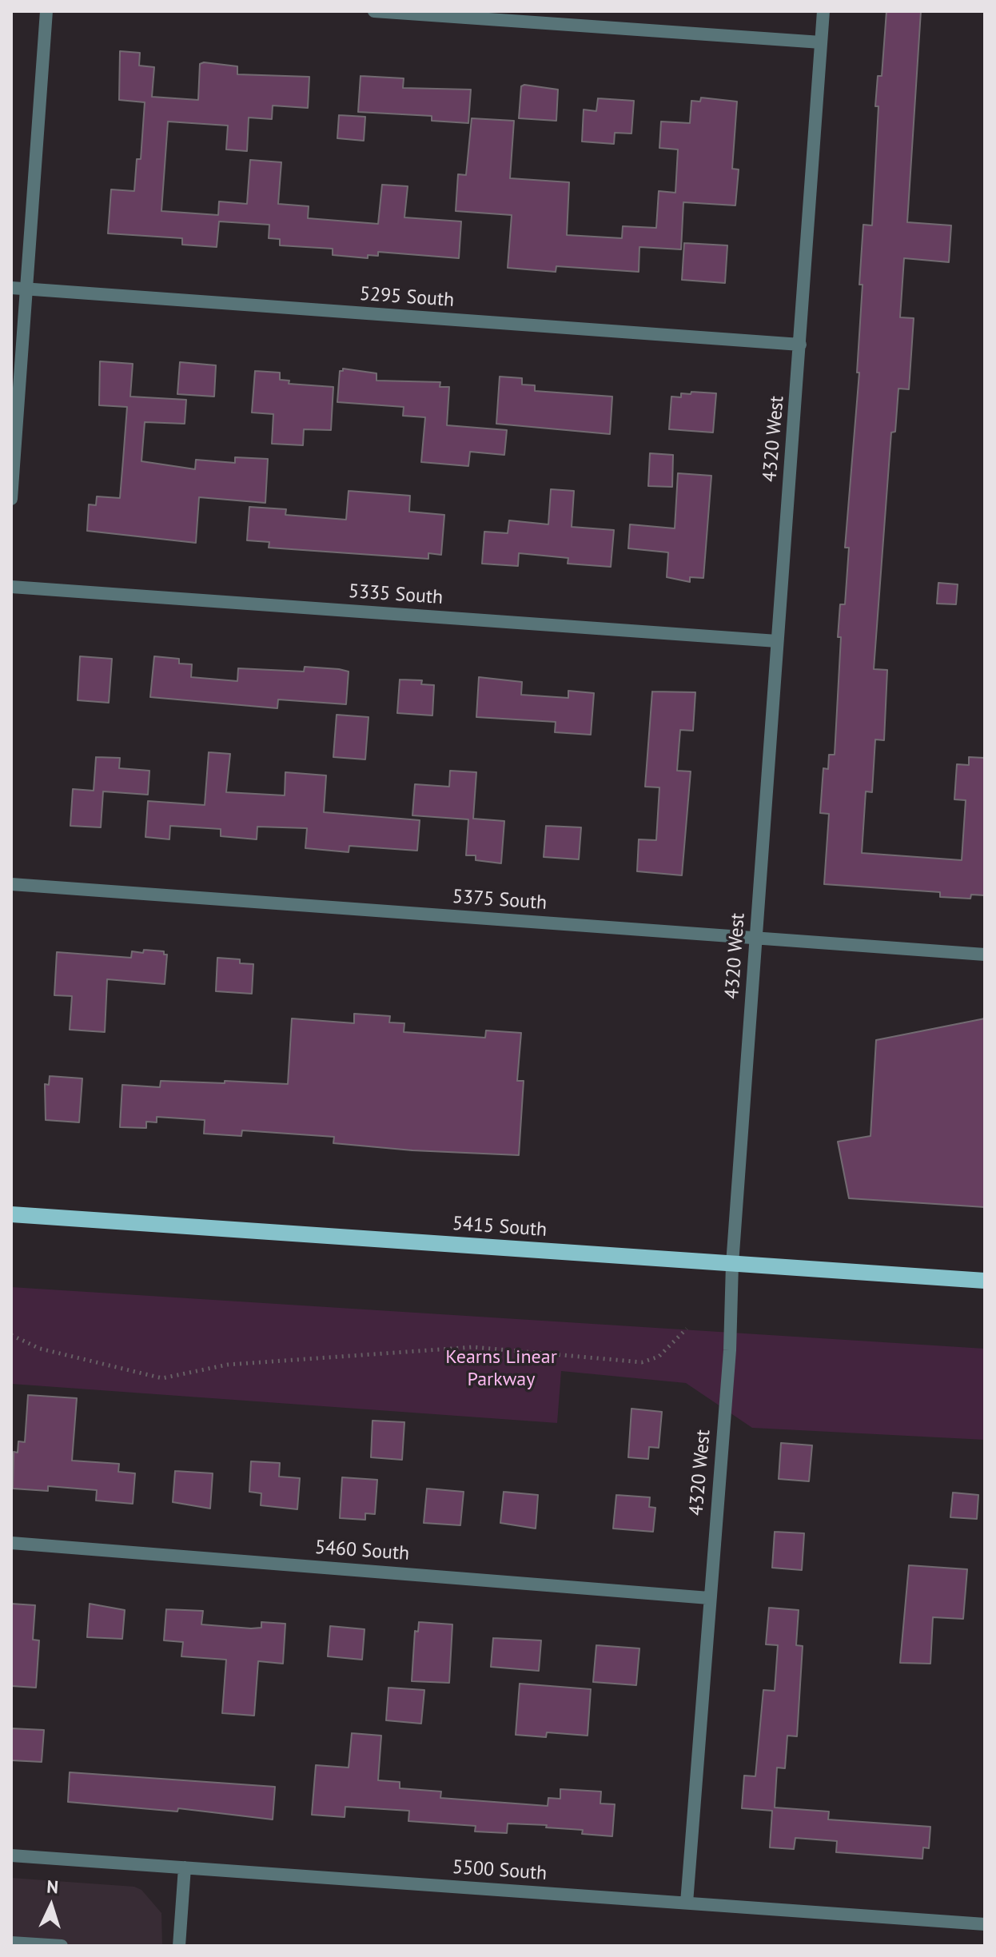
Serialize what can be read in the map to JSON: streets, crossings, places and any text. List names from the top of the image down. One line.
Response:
{"streets":{"main road":["5415 South"],"street":["5295 South","4320 West","5335 South","5375 South","5460 South","5500 South"]},"crossings":[["5295 South","4320 West"],["4320 West","5335 South"],["4320 West","5375 South"],["4320 West","5415 South"],["4320 West","5460 South"],["4320 West","5500 South"]],"parks":["Kearns Linear Parkway"],"north":"top"}
